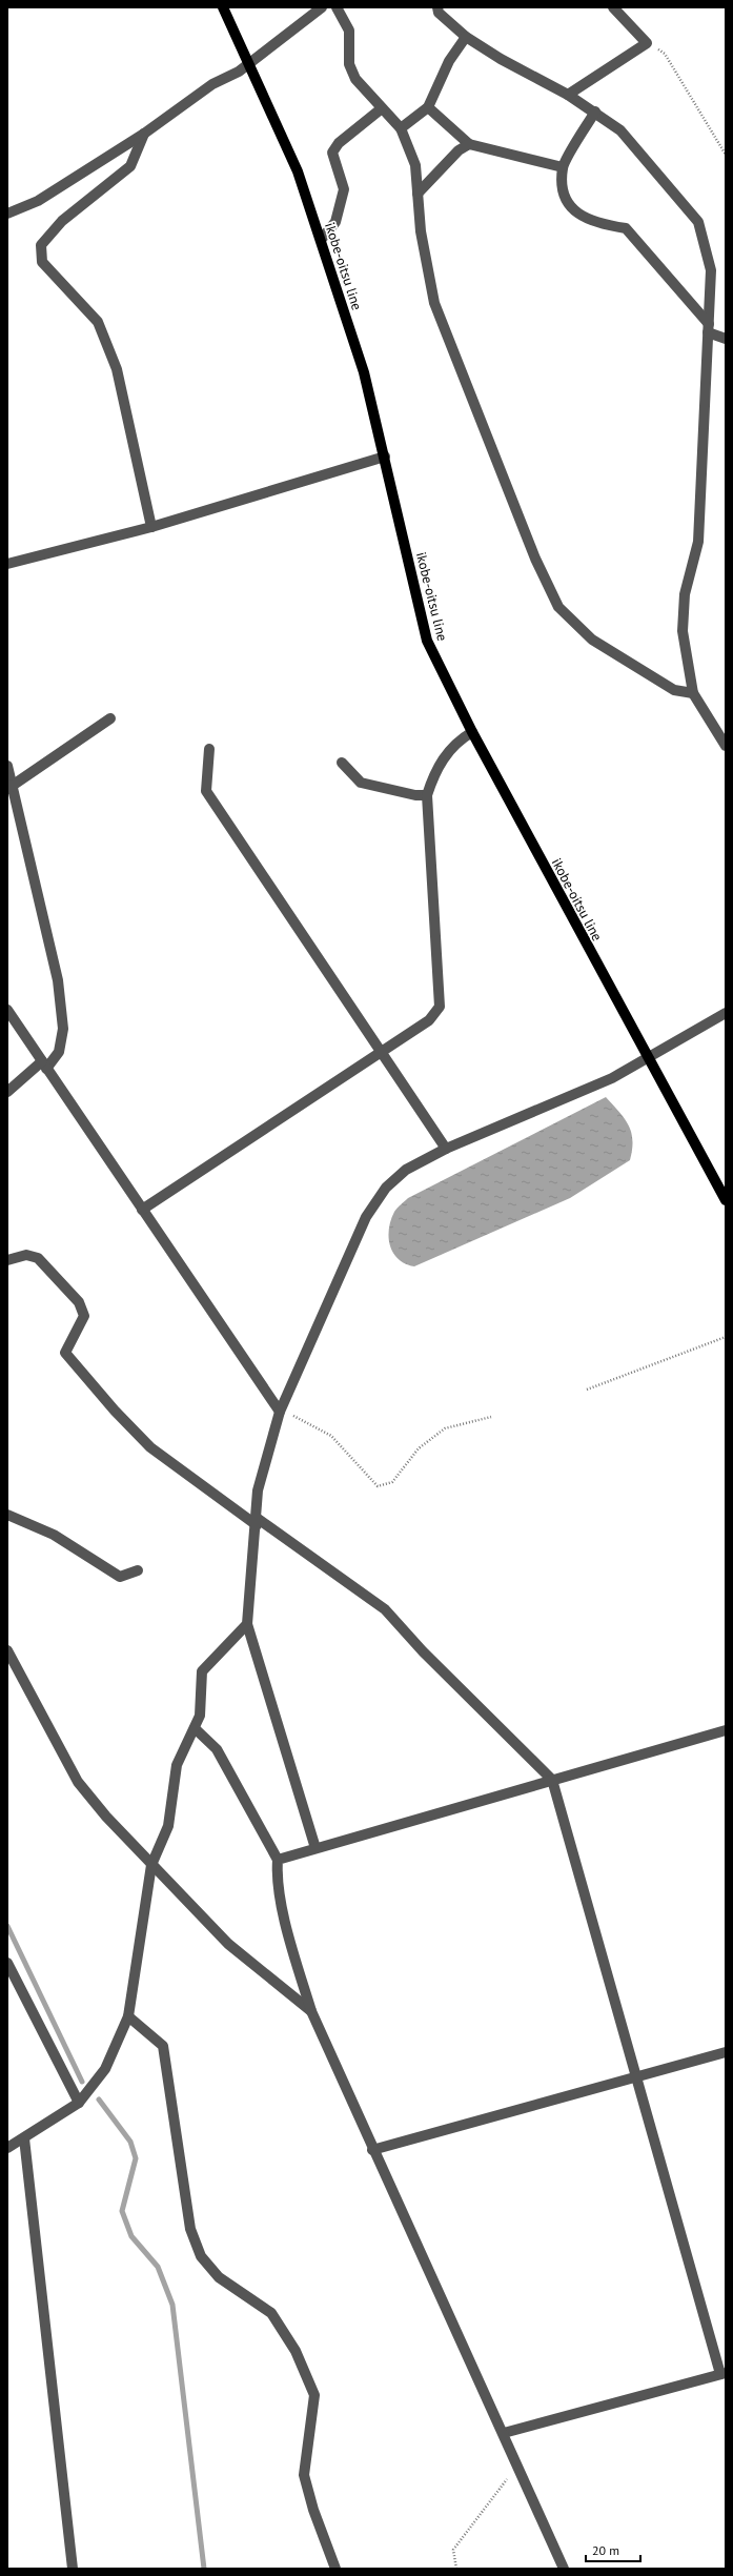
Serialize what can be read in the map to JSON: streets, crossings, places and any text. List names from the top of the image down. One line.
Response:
{"streets":{"main road":["ikobe-oitsu line"]},"scale_bar":"20 m"}
